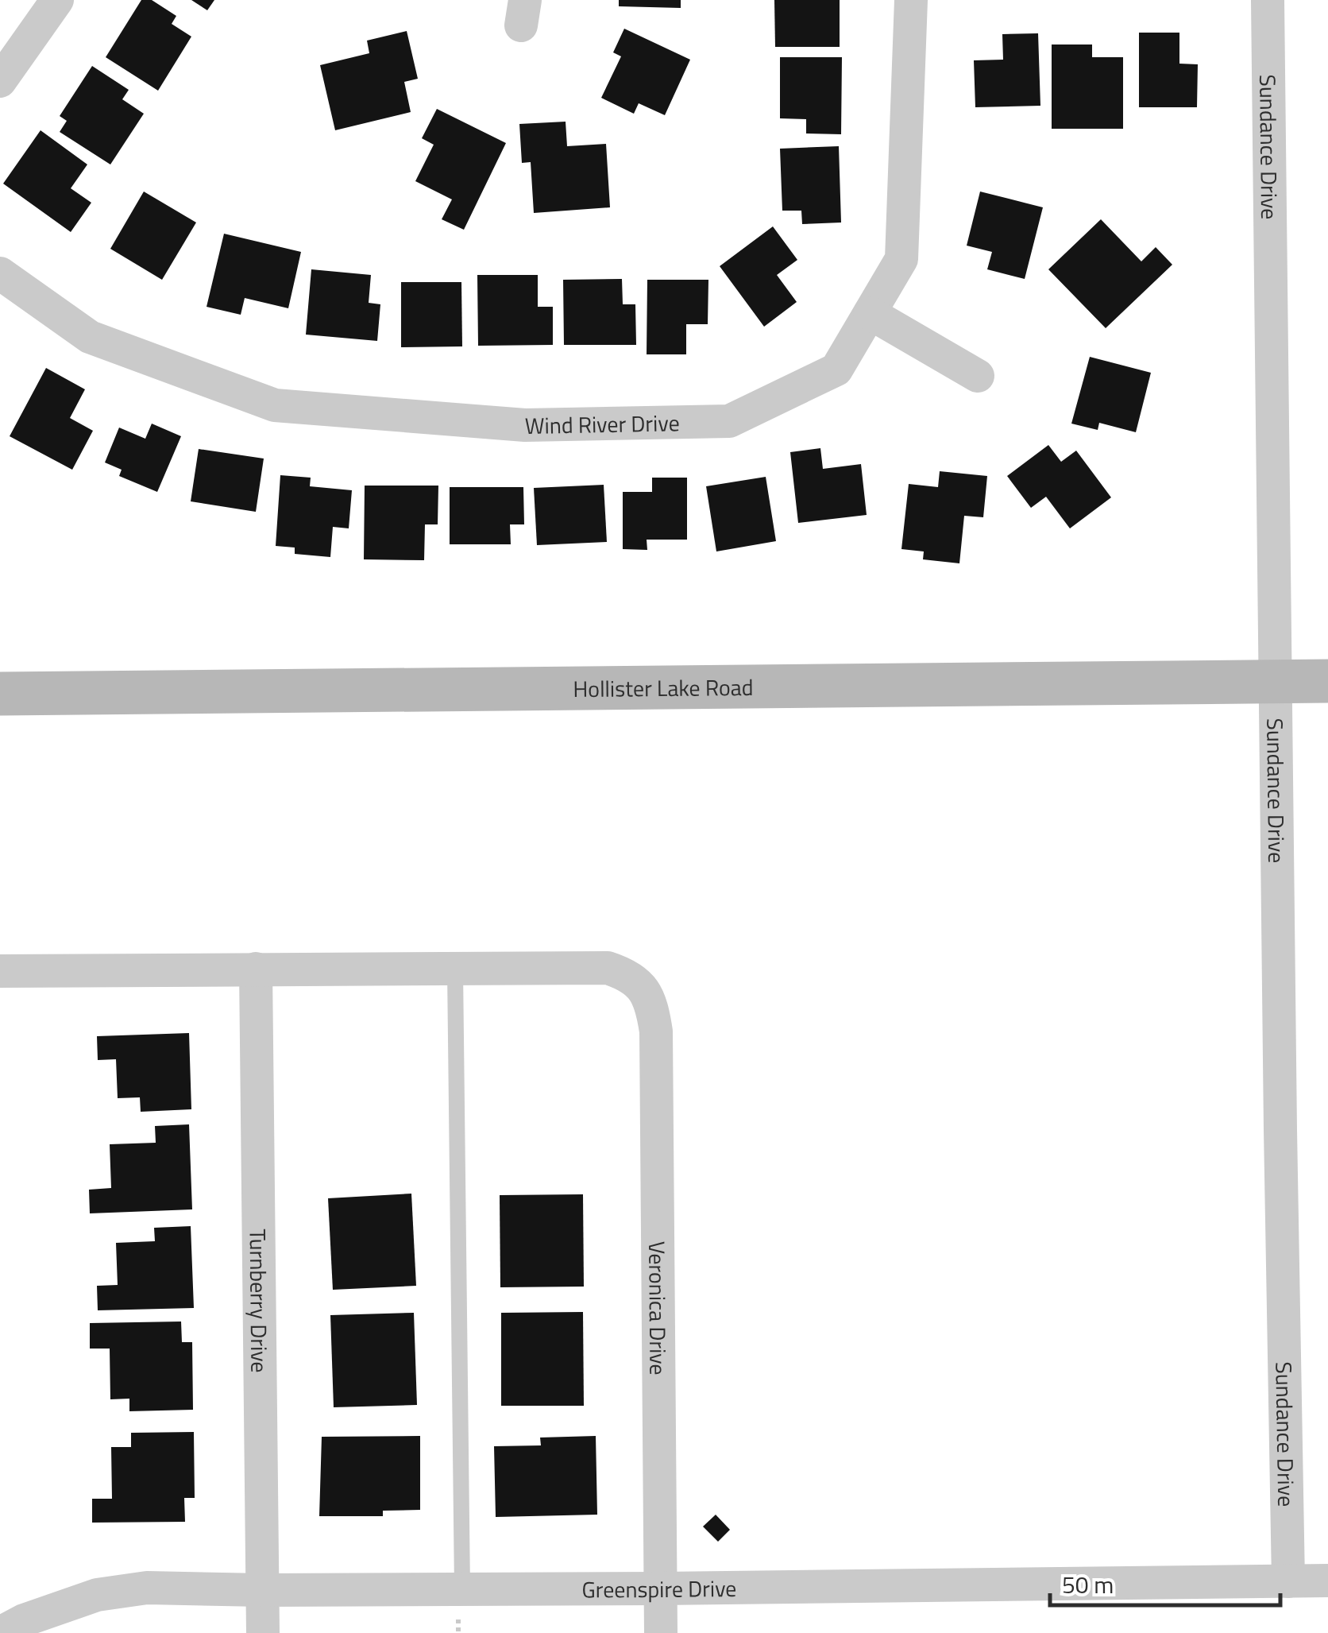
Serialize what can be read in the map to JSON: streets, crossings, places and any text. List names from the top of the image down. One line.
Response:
{"streets":{"street":["Sundance Drive","Wind River Drive","Hollister Lake Road","Turnberry Drive","Veronica Drive","Greenspire Drive"]},"crossings":[["Sundance Drive","Hollister Lake Road"],["Sundance Drive","Greenspire Drive"],["Turnberry Drive","Greenspire Drive"],["Veronica Drive","Greenspire Drive"]],"scale_bar":"50 m"}
